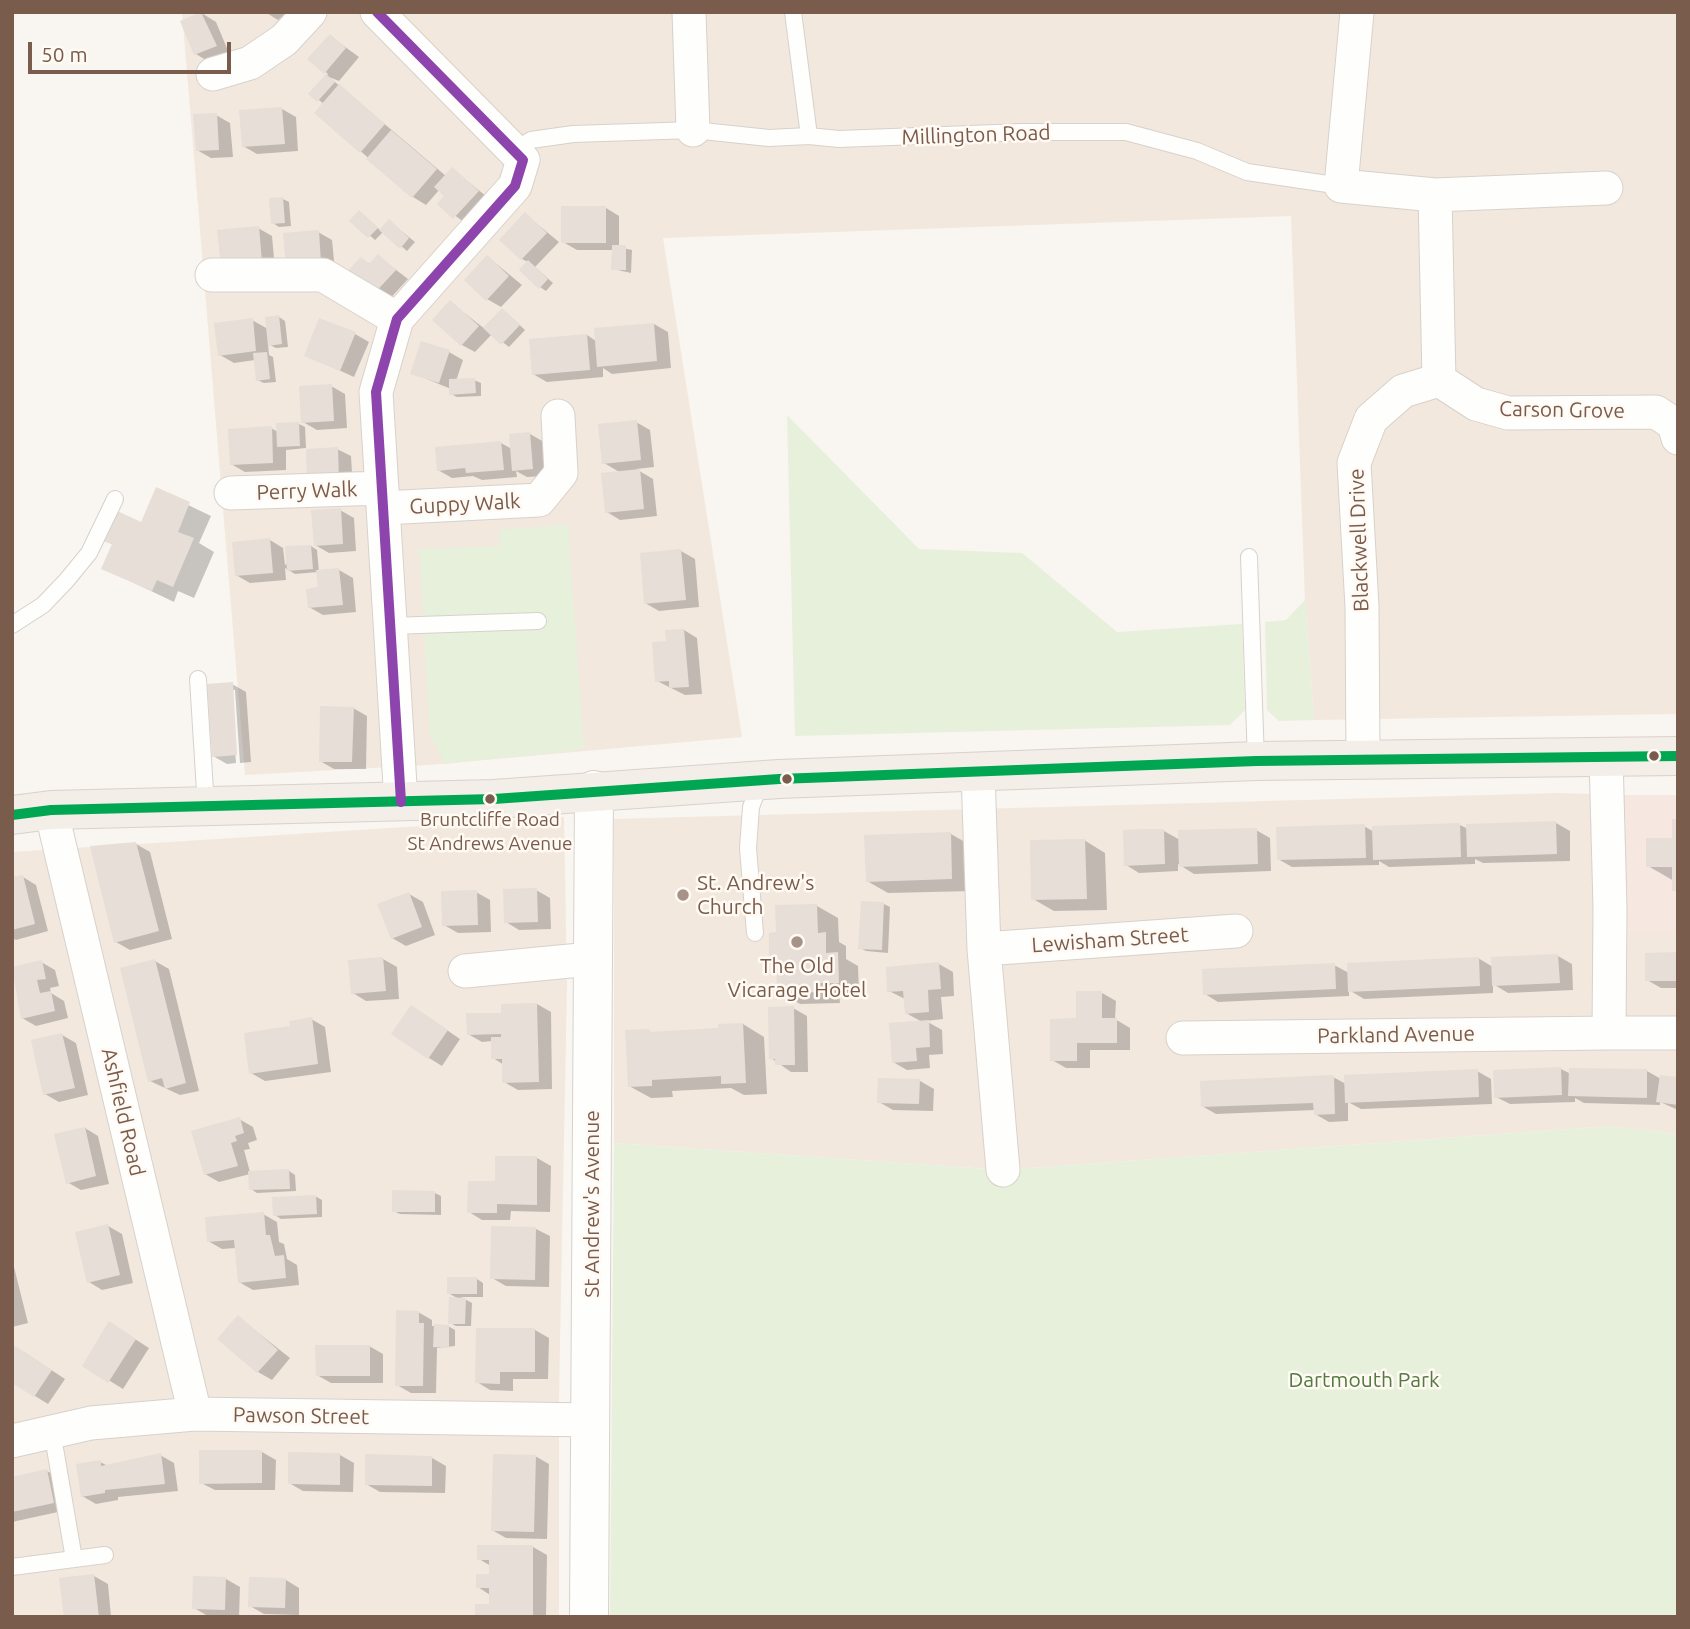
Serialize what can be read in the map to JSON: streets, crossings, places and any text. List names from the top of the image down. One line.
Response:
{"streets":{"street":["Millington Road","Carson Grove","Perry Walk","Guppy Walk","Blackwell Drive","Lewisham Street","Parkland Avenue","Ashfield Road","St Andrew's Avenue","Pawson Street"]},"crossings":[["Carson Grove","Blackwell Drive"],["Perry Walk","Guppy Walk"],["Ashfield Road","Pawson Street"],["St Andrew's Avenue","Pawson Street"]],"parks":["Dartmouth Park"],"places":["Bruntcliffe Road St Andrews Avenue","St. Andrew's Church","The Old Vicarage Hotel"],"scale_bar":"50 m"}
